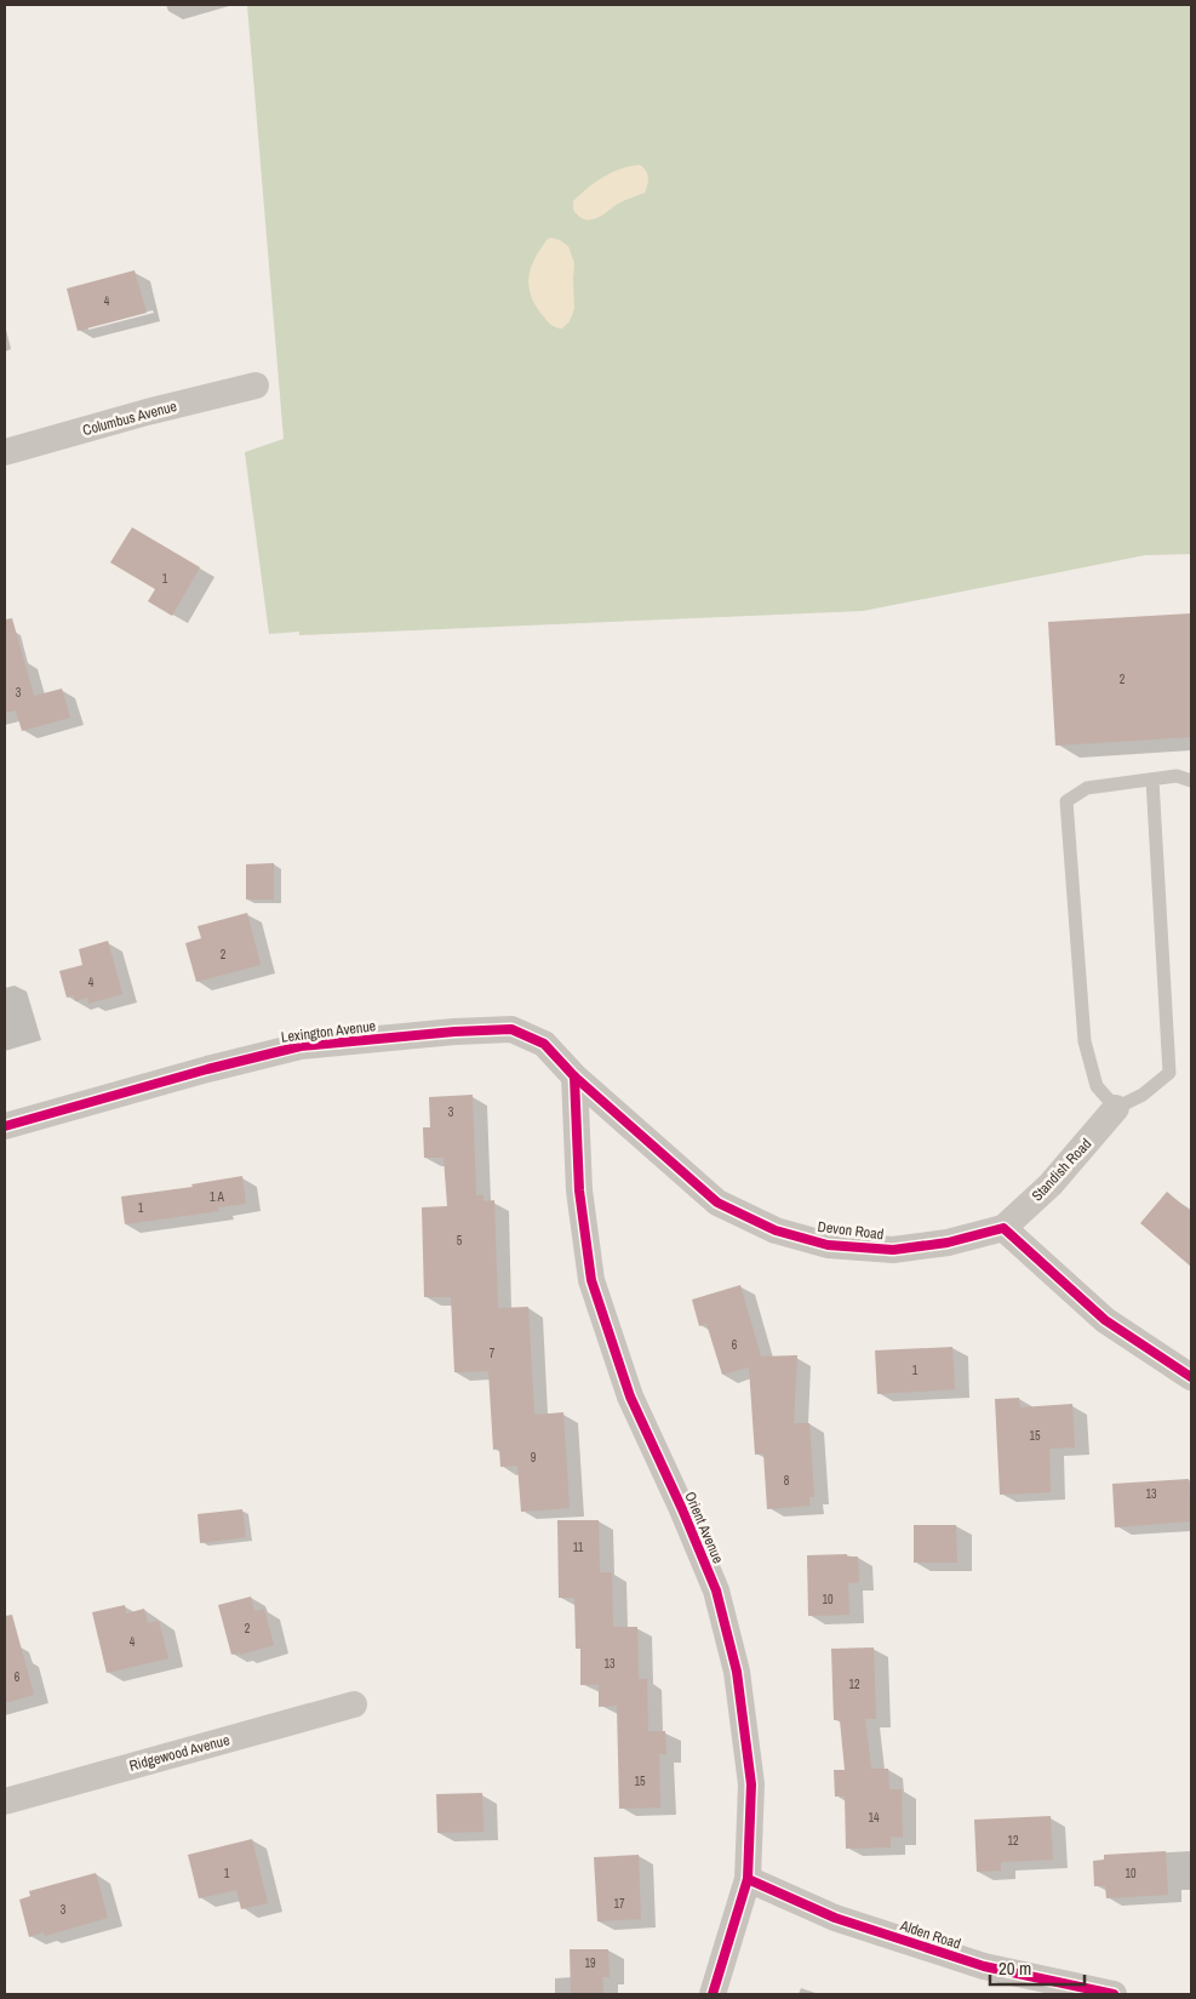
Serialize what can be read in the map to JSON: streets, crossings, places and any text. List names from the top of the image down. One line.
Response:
{"streets":{"street":["Columbus Avenue","Lexington Avenue","Standish Road","Devon Road","Orient Avenue","Ridgewood Avenue","Alden Road"]},"crossings":[["Lexington Avenue","Devon Road"],["Lexington Avenue","Orient Avenue"],["Standish Road","Devon Road"],["Devon Road","Orient Avenue"],["Orient Avenue","Alden Road"]],"house_numbers":["4","1","2","3","2","4","3","1 A","1","5","6","7","1","15","9","8","13","11","10","2","4","13","6","12","15","14","12","1","10","17","3","19"],"scale_bar":"20 m"}
